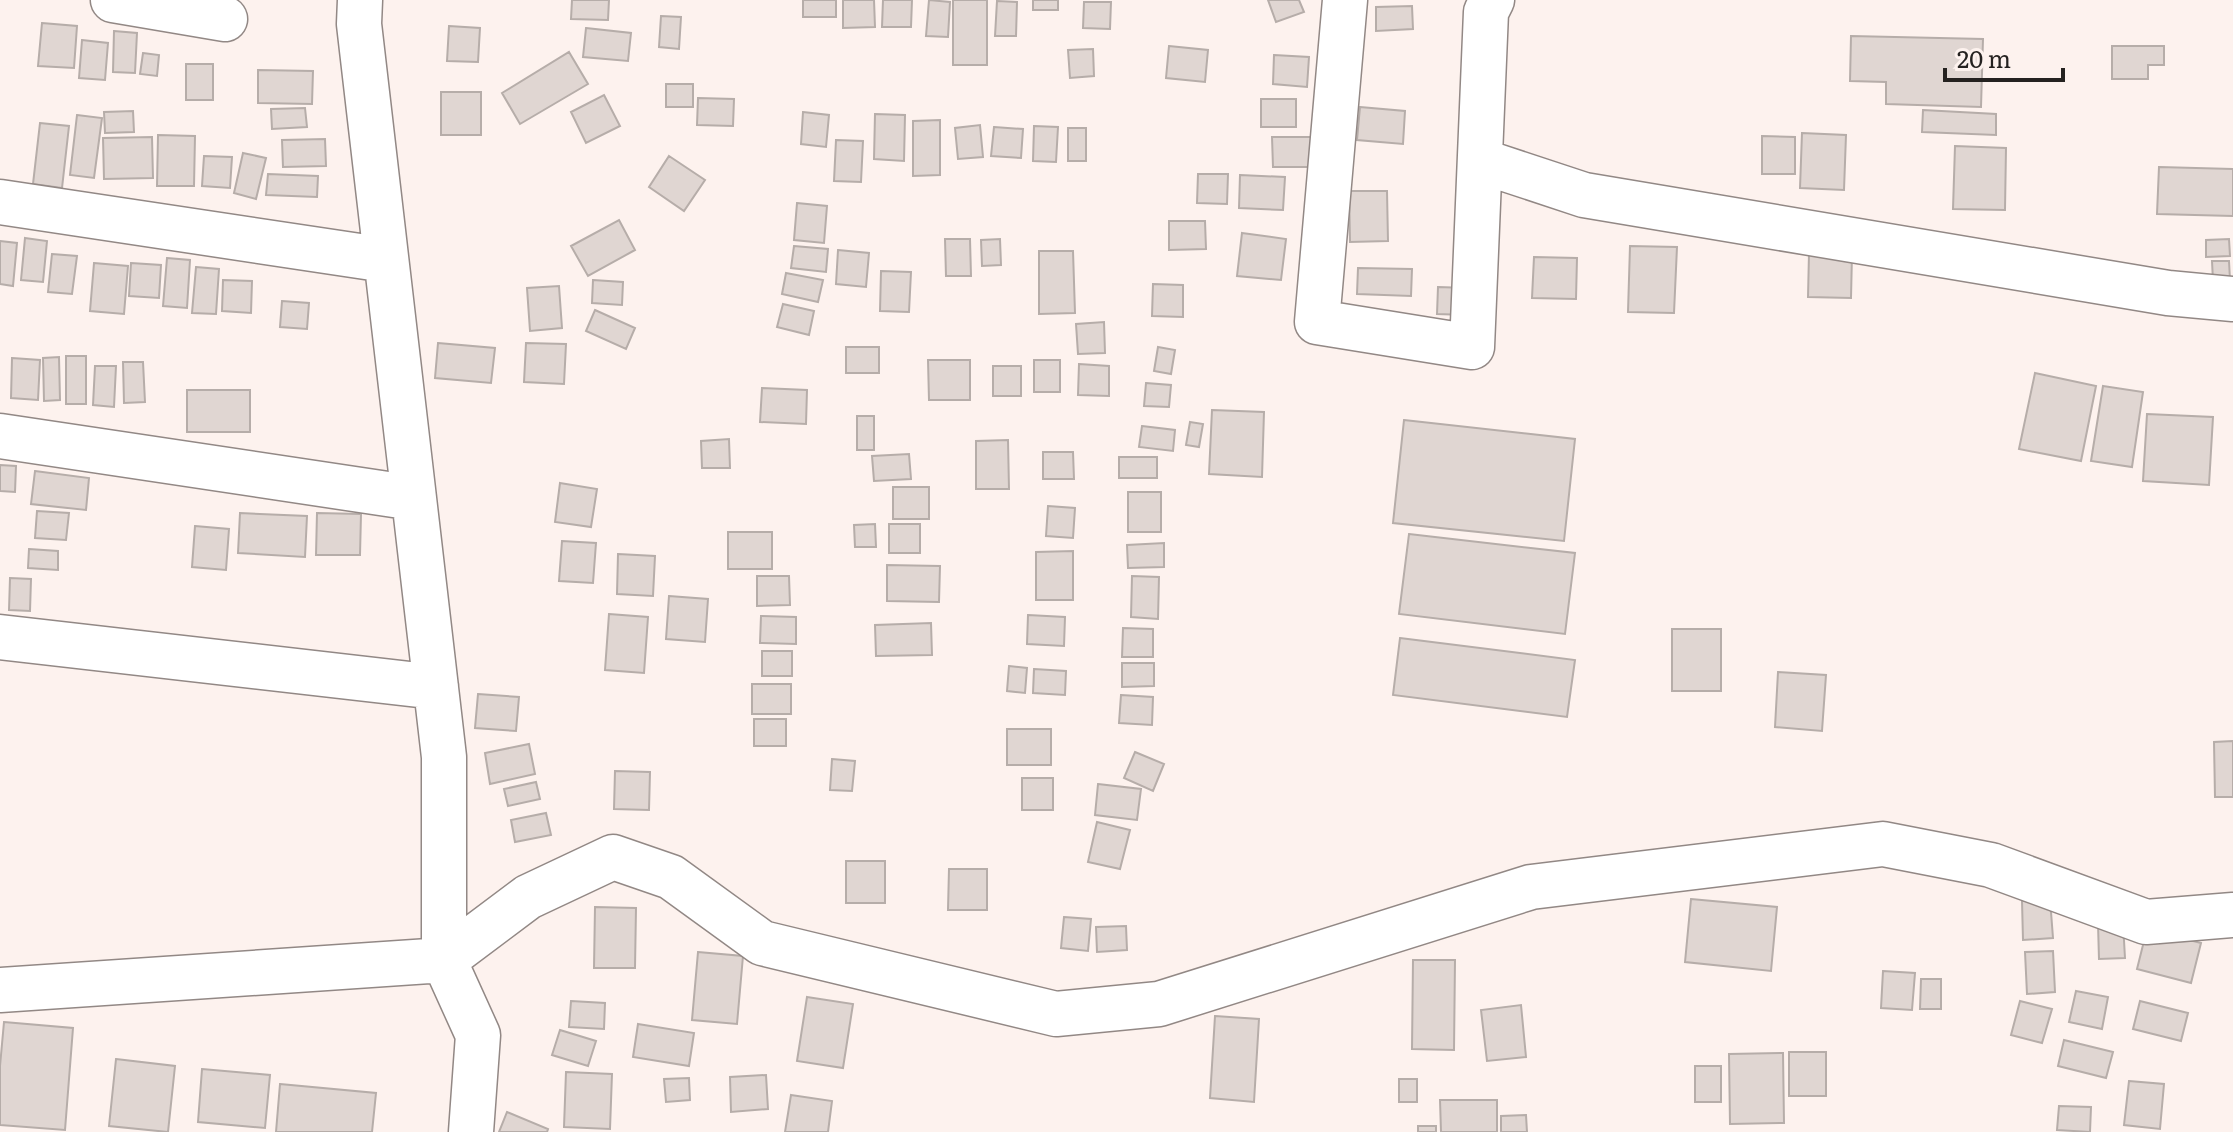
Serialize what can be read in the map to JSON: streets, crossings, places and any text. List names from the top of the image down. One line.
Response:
{"scale_bar":"20 m"}
